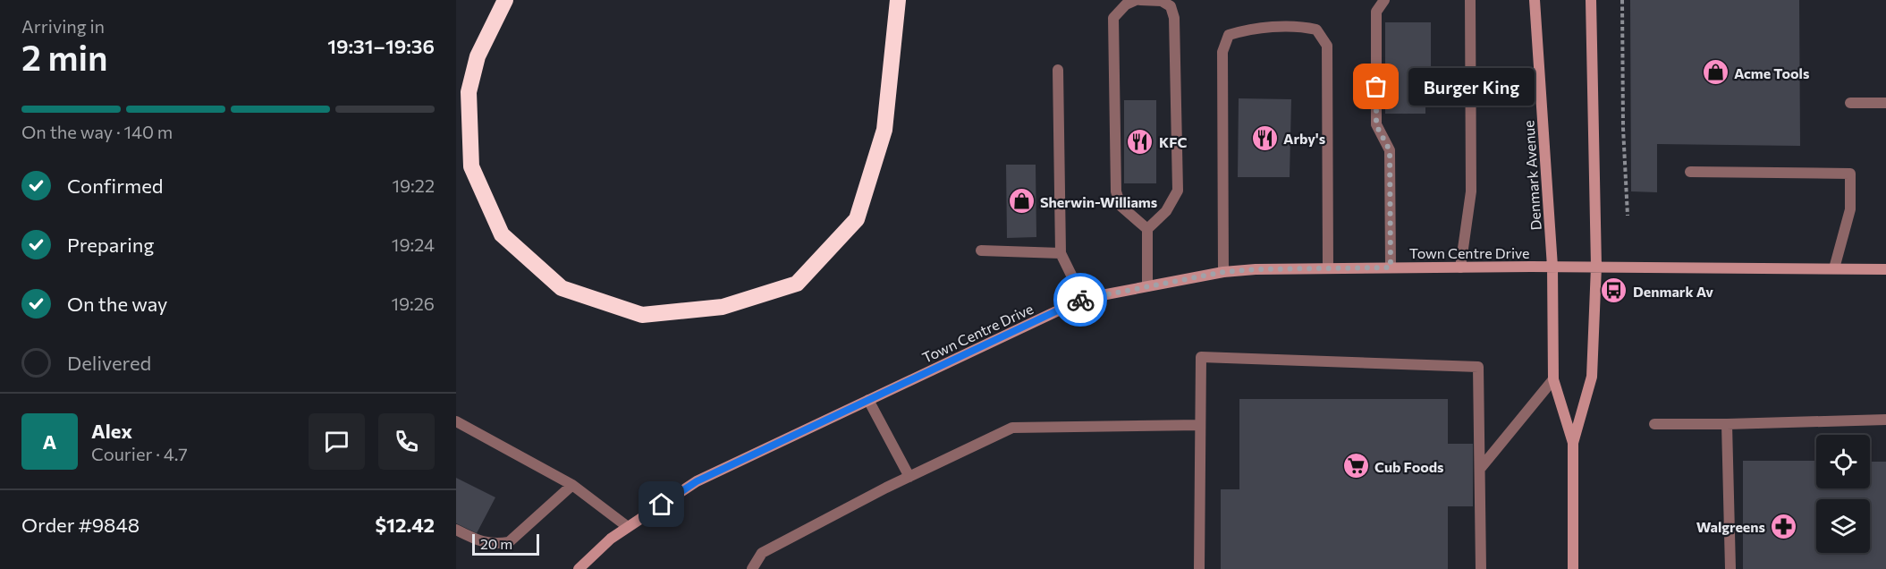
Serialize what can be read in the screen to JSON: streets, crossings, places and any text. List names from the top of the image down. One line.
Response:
{"streets":{"street":["Denmark Avenue","Town Centre Drive"]},"crossings":[["Denmark Avenue","Town Centre Drive"]],"places":{"shop":["Acme Tools","Sherwin-Williams"],"other":["Burger King"],"restaurant":["Arby's","KFC"],"bus stop":["Denmark Av"],"supermarket":["Cub Foods"],"pharmacy":["Walgreens"]},"scale_bar":"20 m","page":{"heading":["2 min","Arriving in","19:31–19:36"],"panel":["Alex","Courier · 4.7","Order #9848","$12.42"],"bubble":"Burger King","bar":"On the way · 140 m","list":[["Confirmed","19:22"],["Preparing","19:24"],["On the way","19:26"],"Delivered"],"round":"A","scale":"20 m"}}
